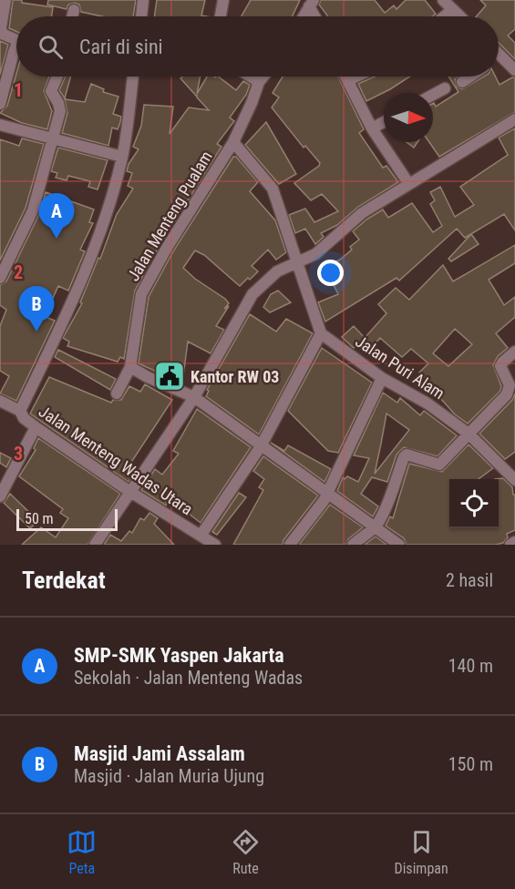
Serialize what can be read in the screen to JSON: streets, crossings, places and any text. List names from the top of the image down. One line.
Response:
{"streets":{"street":["Jalan Menteng Pualam","Jalan Puri Alam","Jalan Menteng Wadas Utara"]},"places":{"public building":["Kantor RW 03"]},"scale_bar":"50 m","north":"right","page":{"search":"Cari di sini","pins":["A","B"],"scale":"50 m","heading":["Terdekat","2 hasil"],"list":[{"mark":"A","name":"SMP-SMK Yaspen Jakarta","note":"Sekolah · Jalan Menteng Wadas","value":"140 m"},{"mark":"B","name":"Masjid Jami Assalam","note":"Masjid · Jalan Muria Ujung","value":"150 m"}],"nav":["Peta","Rute","Disimpan"]},"grid":{"rows":["1","2","3"]}}
